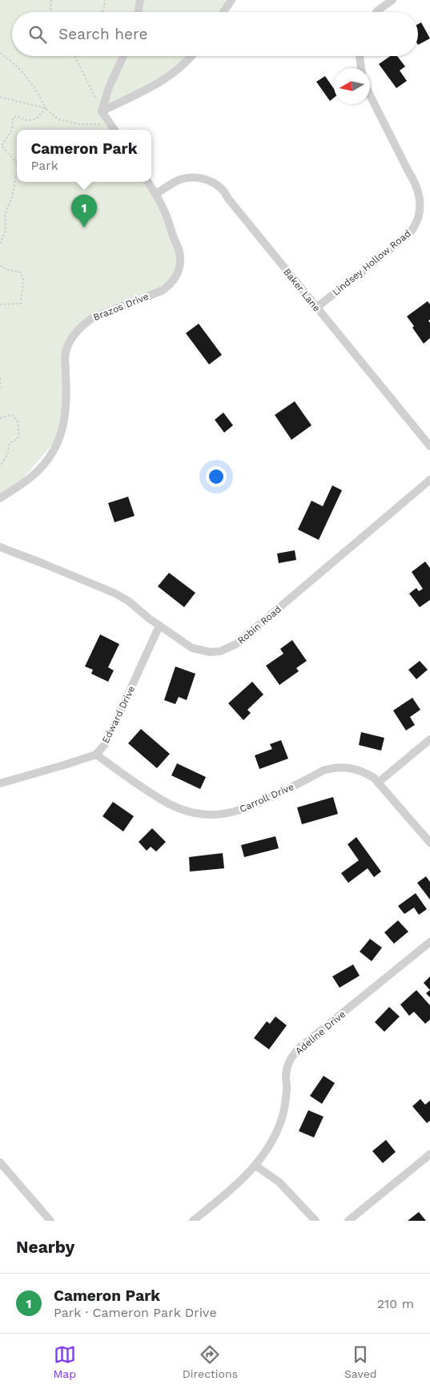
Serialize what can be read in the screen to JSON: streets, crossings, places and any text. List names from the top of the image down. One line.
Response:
{"streets":{"street":["Lindsey Hollow Road","Baker Lane","Brazos Drive","Robin Road","Edward Drive","Carroll Drive","Adeline Drive"]},"crossings":[["Lindsey Hollow Road","Baker Lane"],["Baker Lane","Brazos Drive"],["Robin Road","Edward Drive"],["Edward Drive","Carroll Drive"]],"north":"left","page":{"search":"Search here","popup":["Cameron Park","Park"],"pins":"1","heading":"Nearby","list":[{"mark":"1","name":"Cameron Park","note":"Park · Cameron Park Drive","value":"210 m"}],"nav":["Map","Directions","Saved"]}}
